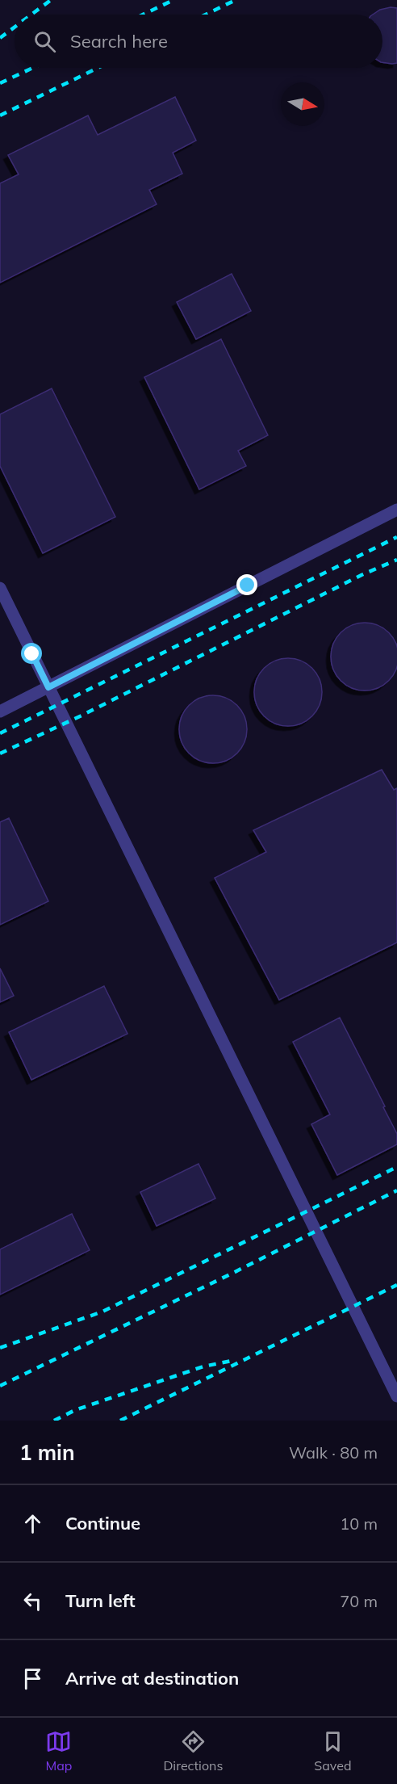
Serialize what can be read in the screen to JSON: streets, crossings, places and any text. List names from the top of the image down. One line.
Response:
{"north":"right","page":{"search":"Search here","heading":["1 min","Walk · 80 m"],"list":[["Continue","10 m"],["Turn left","70 m"],"Arrive at destination"],"nav":["Map","Directions","Saved"]}}
